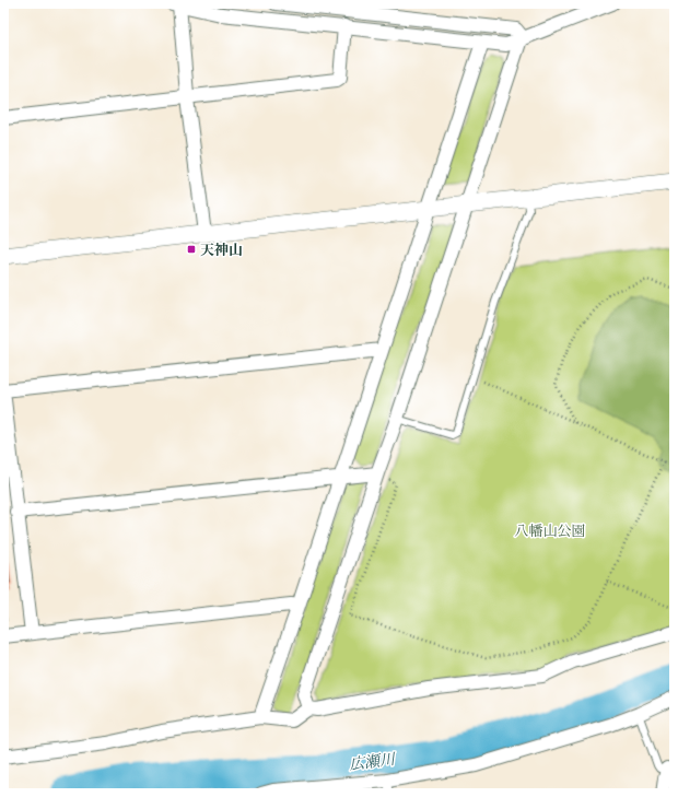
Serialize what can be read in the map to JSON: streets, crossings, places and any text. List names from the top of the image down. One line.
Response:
{"water":["広瀬川"],"parks":["八幡山公園"],"places":{"transit":["天神山"]}}
